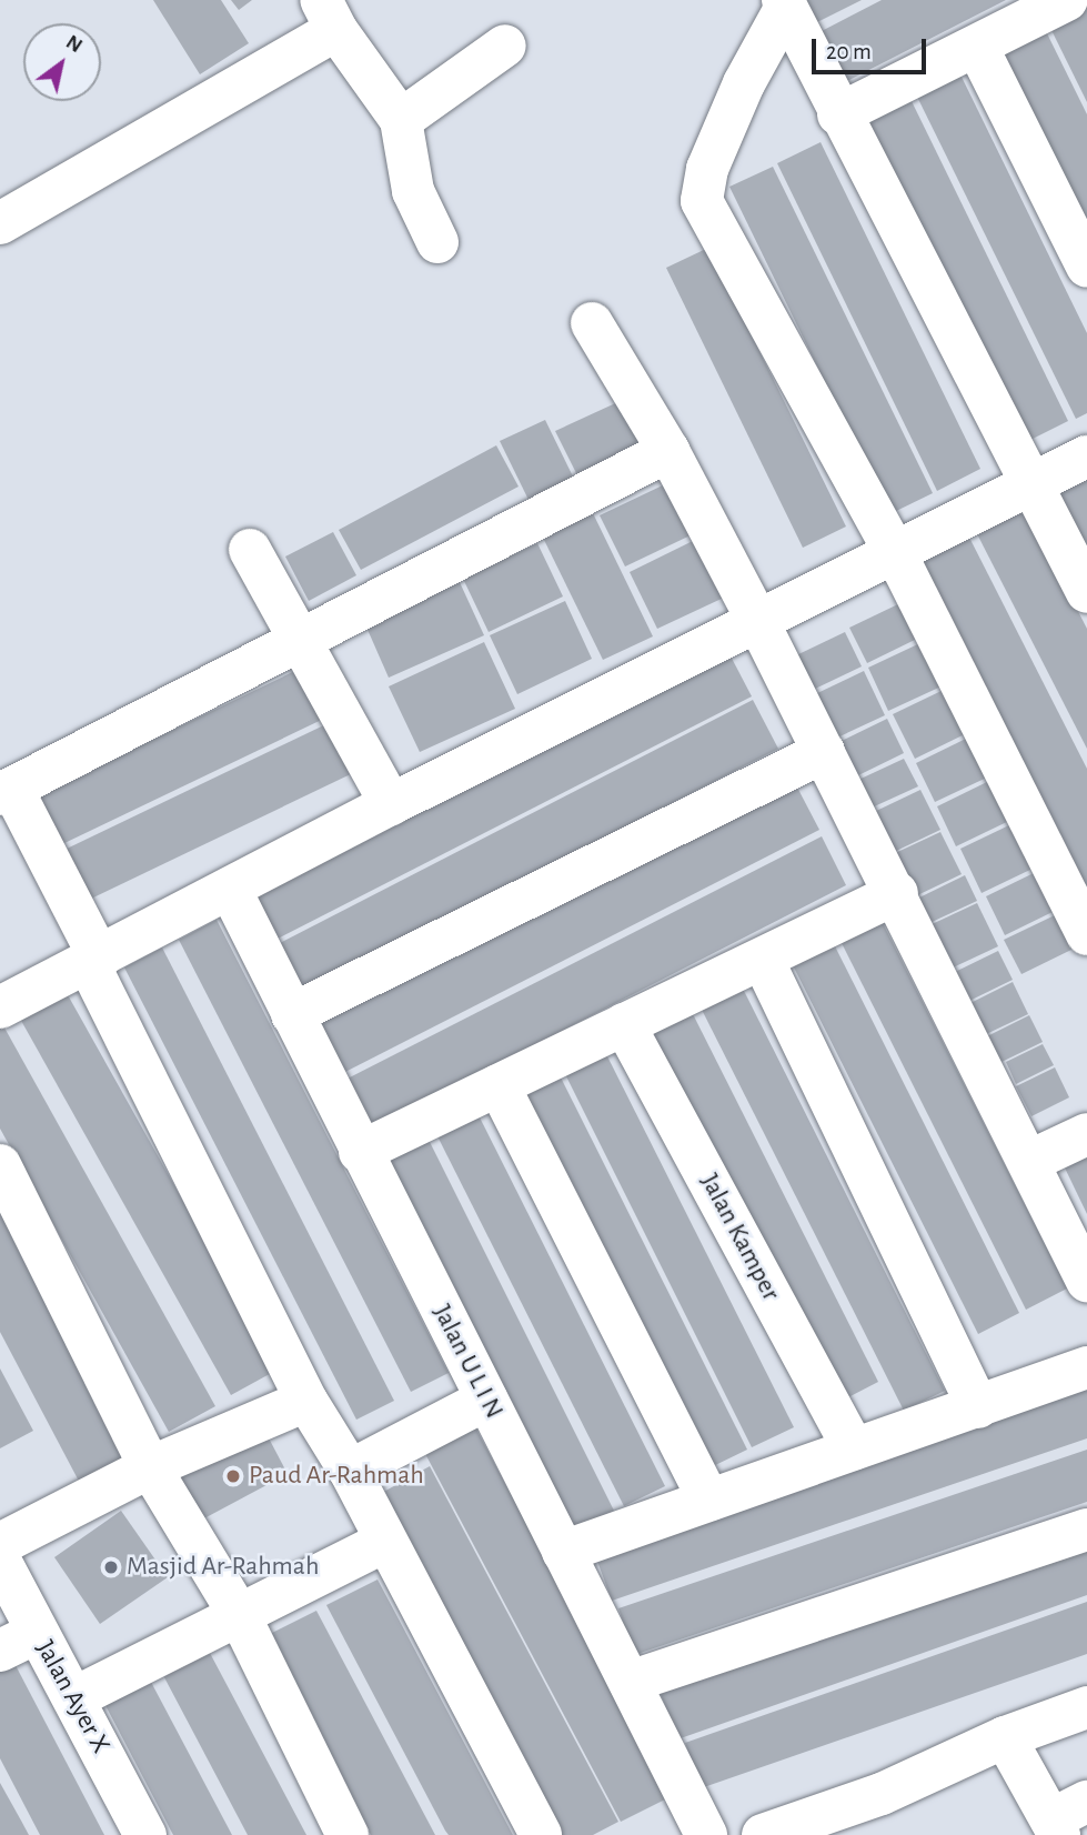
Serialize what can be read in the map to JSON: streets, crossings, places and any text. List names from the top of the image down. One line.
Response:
{"streets":{"street":["Jalan Kamper","Jalan U L I N","Jalan Ayer X"]},"places":["Paud Ar-Rahmah","Masjid Ar-Rahmah"],"scale_bar":"20 m","north":"top right"}
